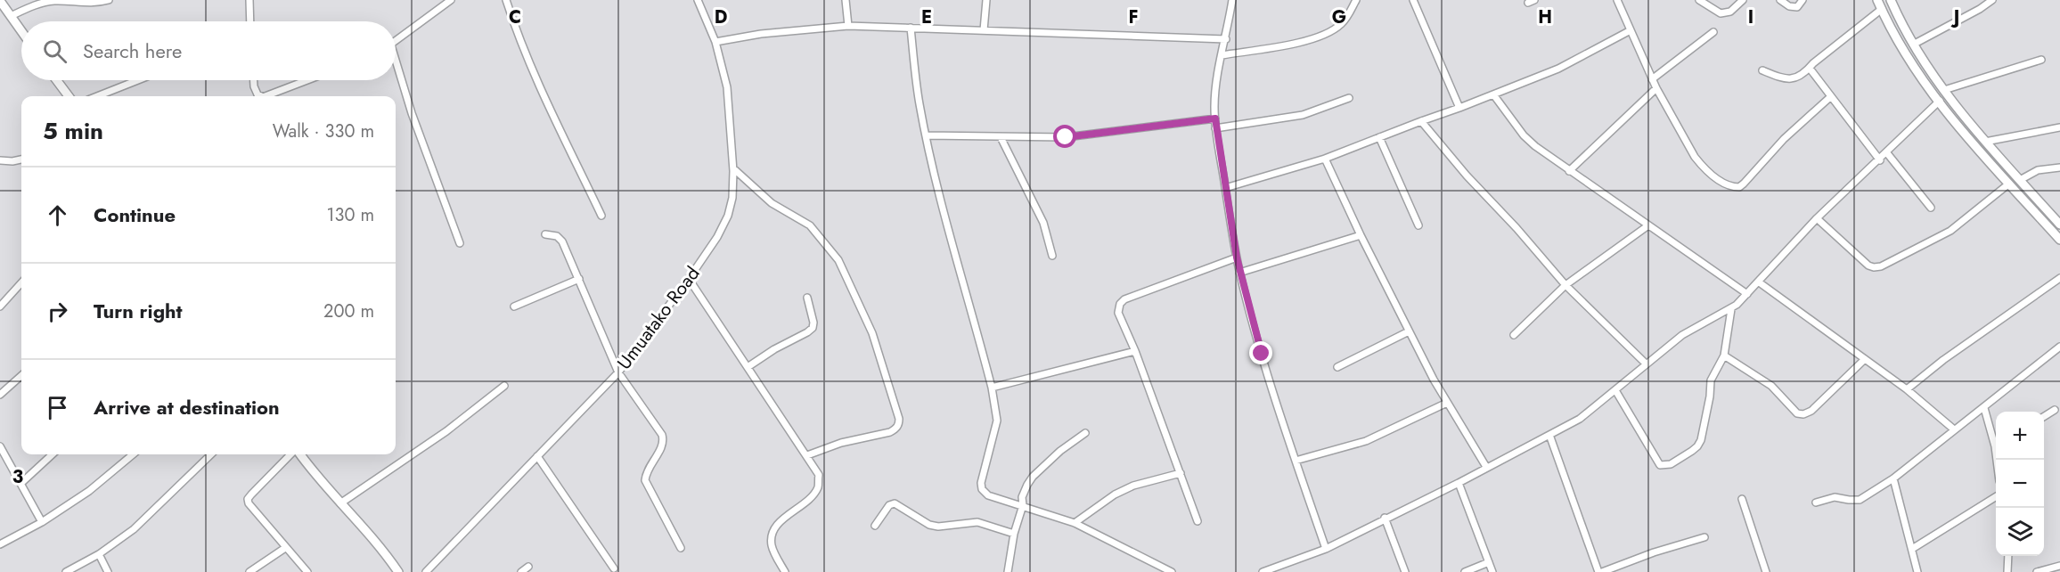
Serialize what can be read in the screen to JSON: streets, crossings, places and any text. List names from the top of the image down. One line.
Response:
{"streets":{"street":["Umuatako Road"]},"page":{"search":"Search here","heading":["5 min","Walk · 330 m"],"list":[["Continue","130 m"],["Turn right","200 m"],"Arrive at destination"],"map_buttons":["+","−"]},"grid":{"columns":["C","D","E","F","G","H","I","J"],"rows":["3"]}}
